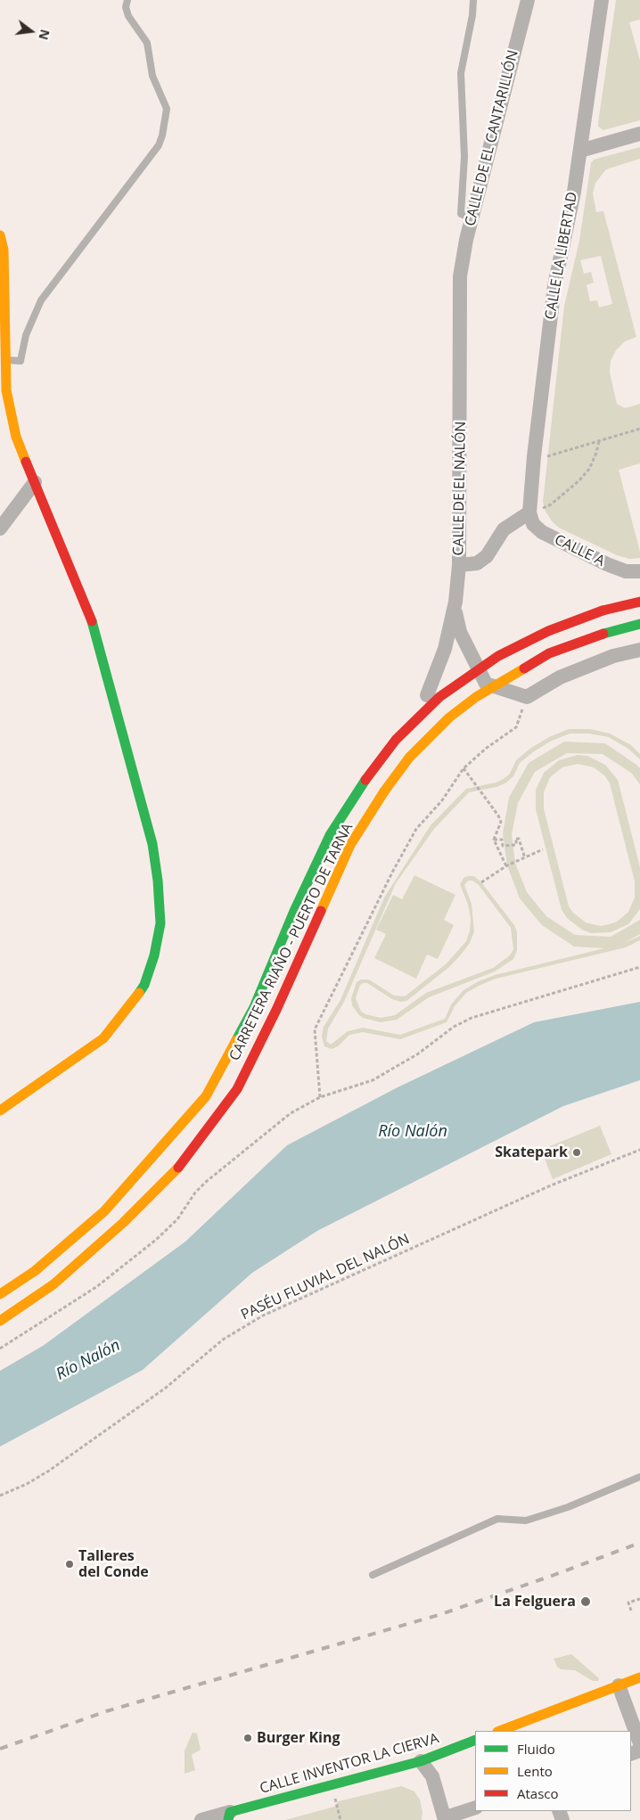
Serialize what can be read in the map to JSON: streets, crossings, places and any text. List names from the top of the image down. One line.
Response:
{"streets":{"main road":["CARRETERA RIAÑO - PUERTO DE TARNA","CALLE INVENTOR LA CIERVA"],"street":["CALLE DE EL CANTARILLÓN","CALLE LA LIBERTAD","CALLE DE EL NALÓN","CALLE A"],"path":["PASÉU FLUVIAL DEL NALÓN"]},"crossings":[["CALLE DE EL CANTARILLÓN","CALLE DE EL NALÓN"],["CALLE LA LIBERTAD","CALLE A"]],"water":["Río Nalón"],"places":["Skatepark","Talleres del Conde","La Felguera","Burger King"],"legend":["Fluido","Lento","Atasco"],"north":"right"}
